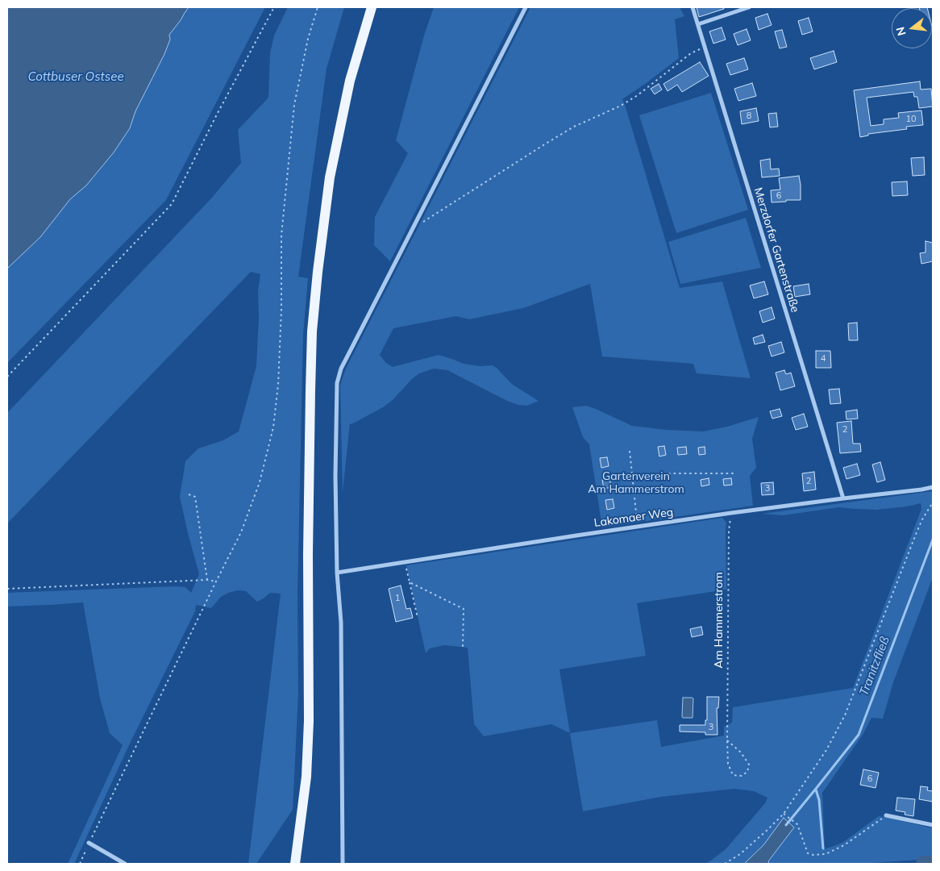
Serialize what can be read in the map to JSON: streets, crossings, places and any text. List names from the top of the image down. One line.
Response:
{"streets":{"street":["Merzdorfer Gartenstraße","Lakomaer Weg"],"path":["Am Hammerstrom"]},"crossings":[["Merzdorfer Gartenstraße","Lakomaer Weg"],["Lakomaer Weg","Am Hammerstrom"]],"water":["Cottbuser Ostsee","Tranitzfließ"],"parks":["Gartenverein Am Hammerstrom"],"house_numbers":["8","10","6","4","2","2","3","1","3","6"],"north":"left"}
